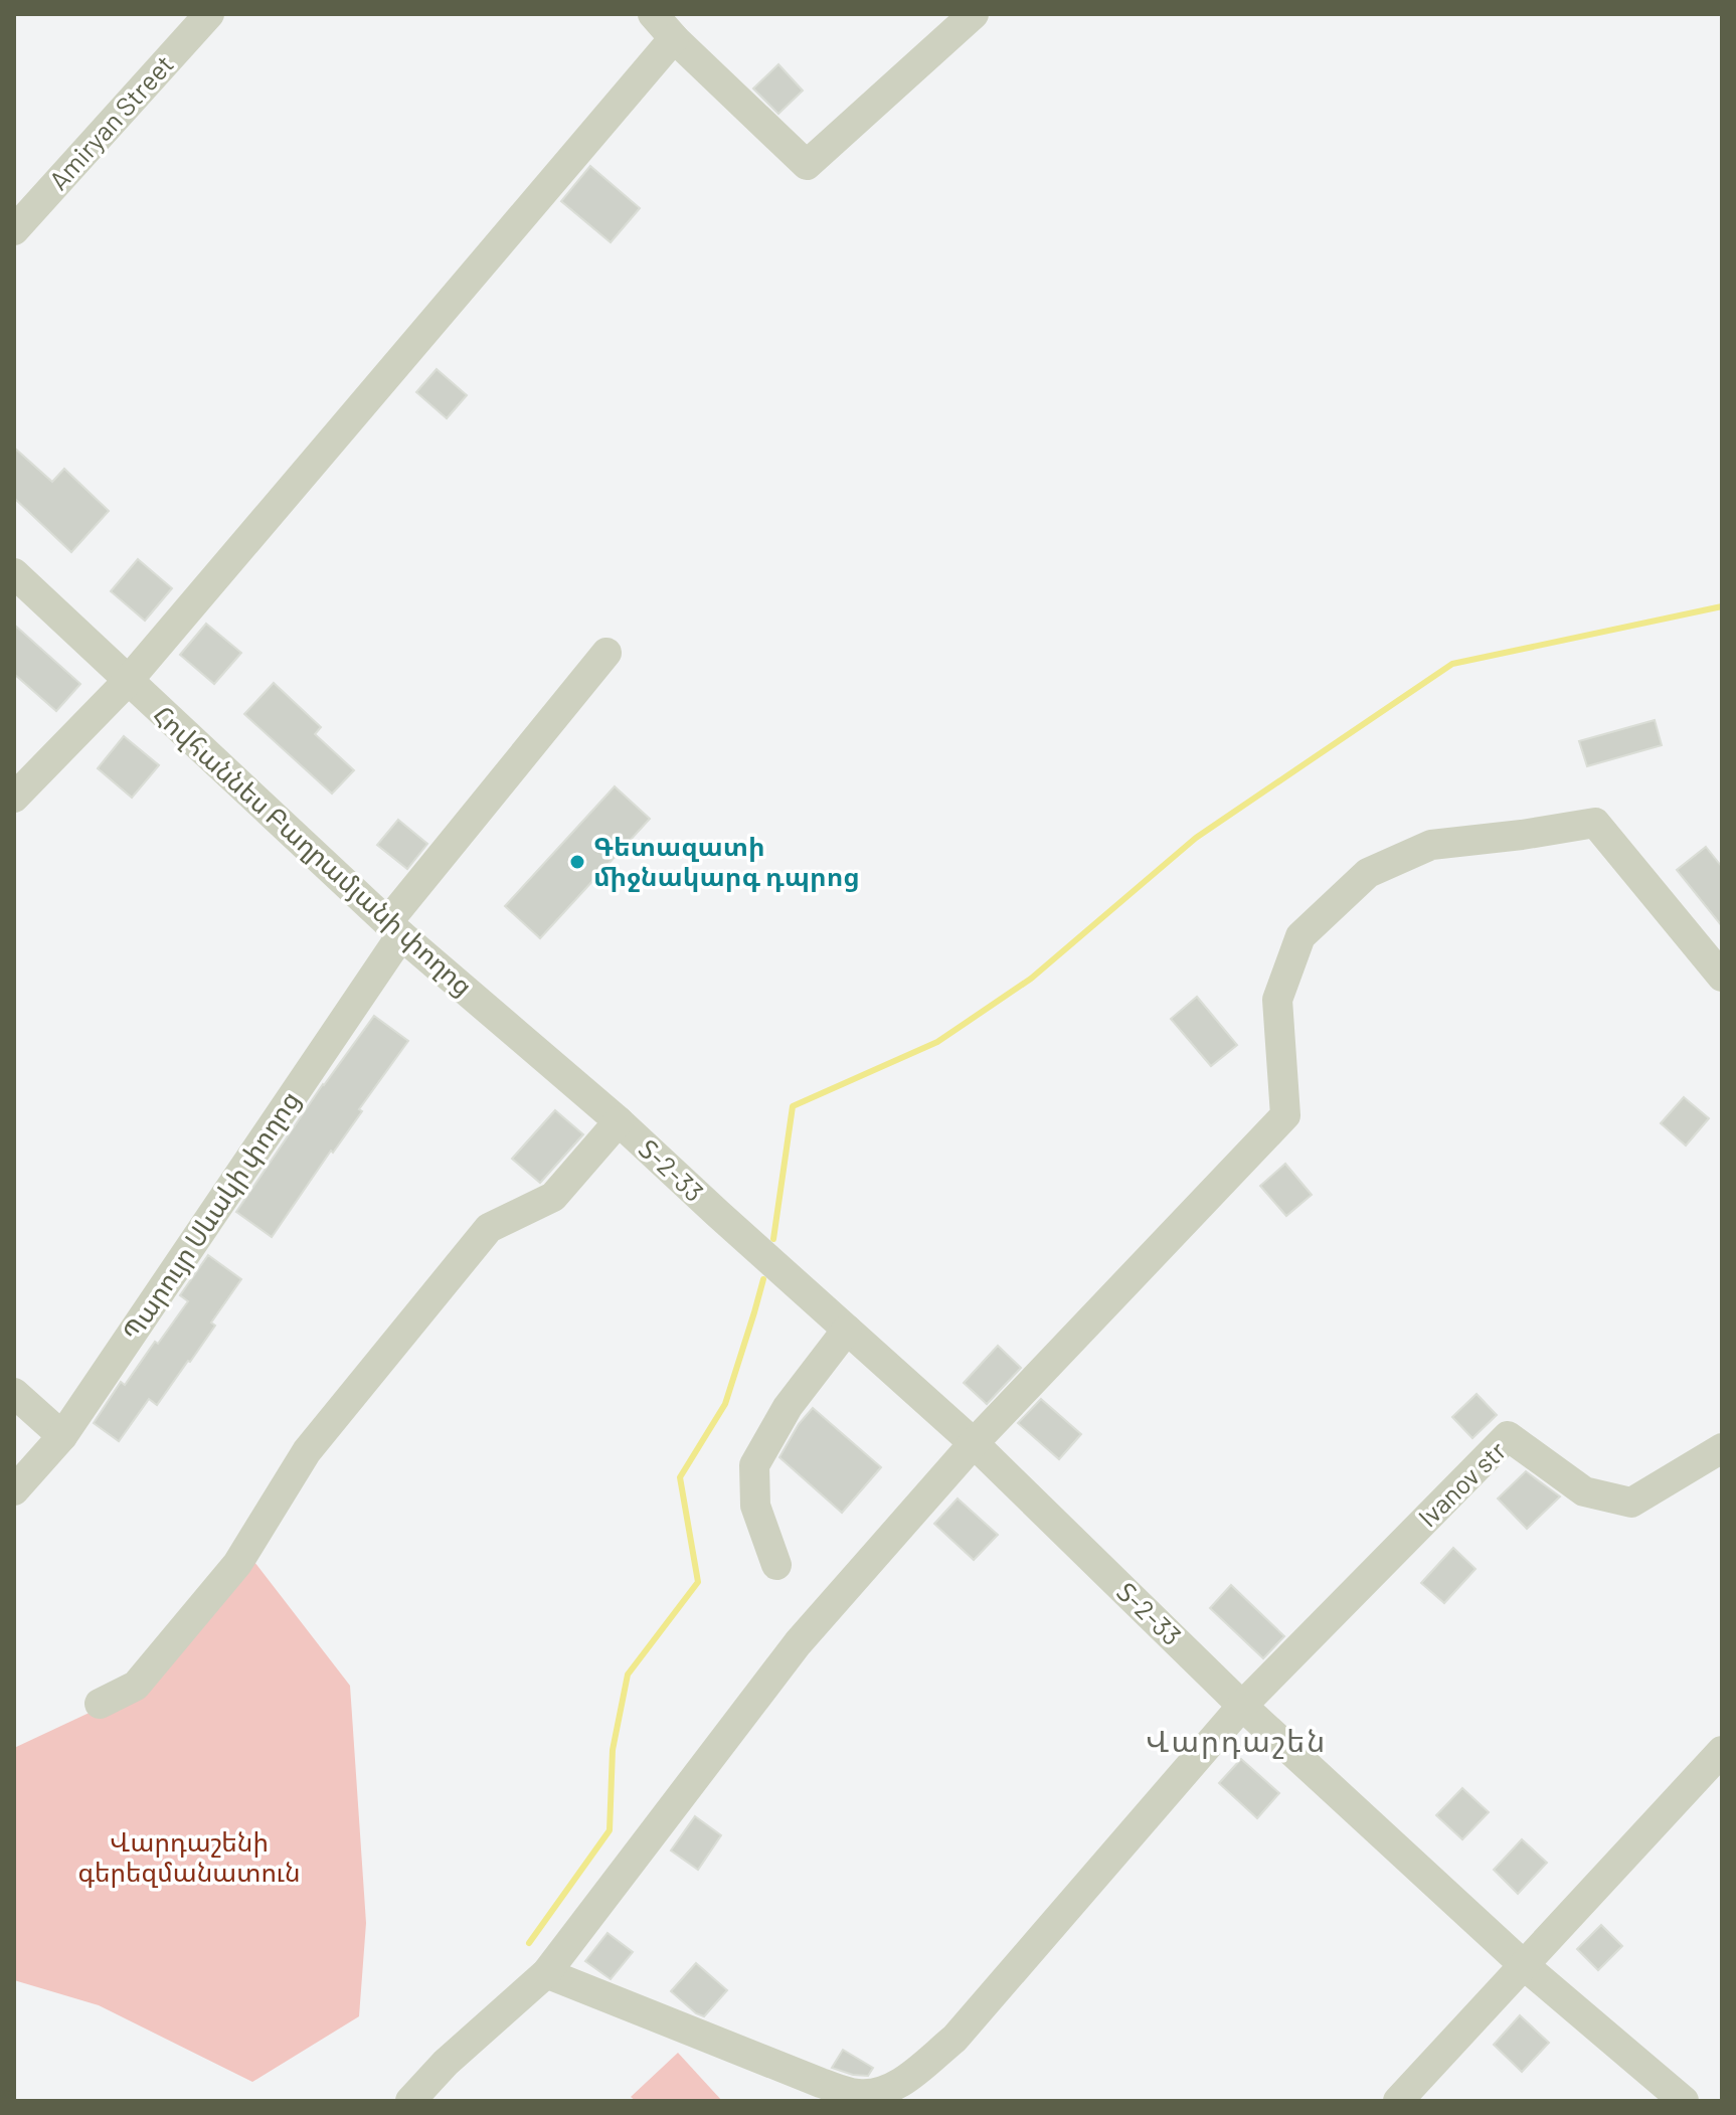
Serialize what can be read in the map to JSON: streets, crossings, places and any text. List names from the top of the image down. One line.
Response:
{"streets":{"street":["Amiryan Street","Հովհաննես Բաղրամյանի փողոց","Տ-2-33","Պարույր Սևակի փողոց","Ivanov str"]},"crossings":[["Հովհաննես Բաղրամյանի փողոց","Տ-2-33"],["Հովհաննես Բաղրամյանի փողոց","Պարույր Սևակի փողոց"],["Տ-2-33","Ivanov str"]],"districts":["Վարդաշեն"],"parks":["Վարդաշենի գերեզմանատուն"],"places":["Գետազատի միջնակարգ դպրոց"]}
